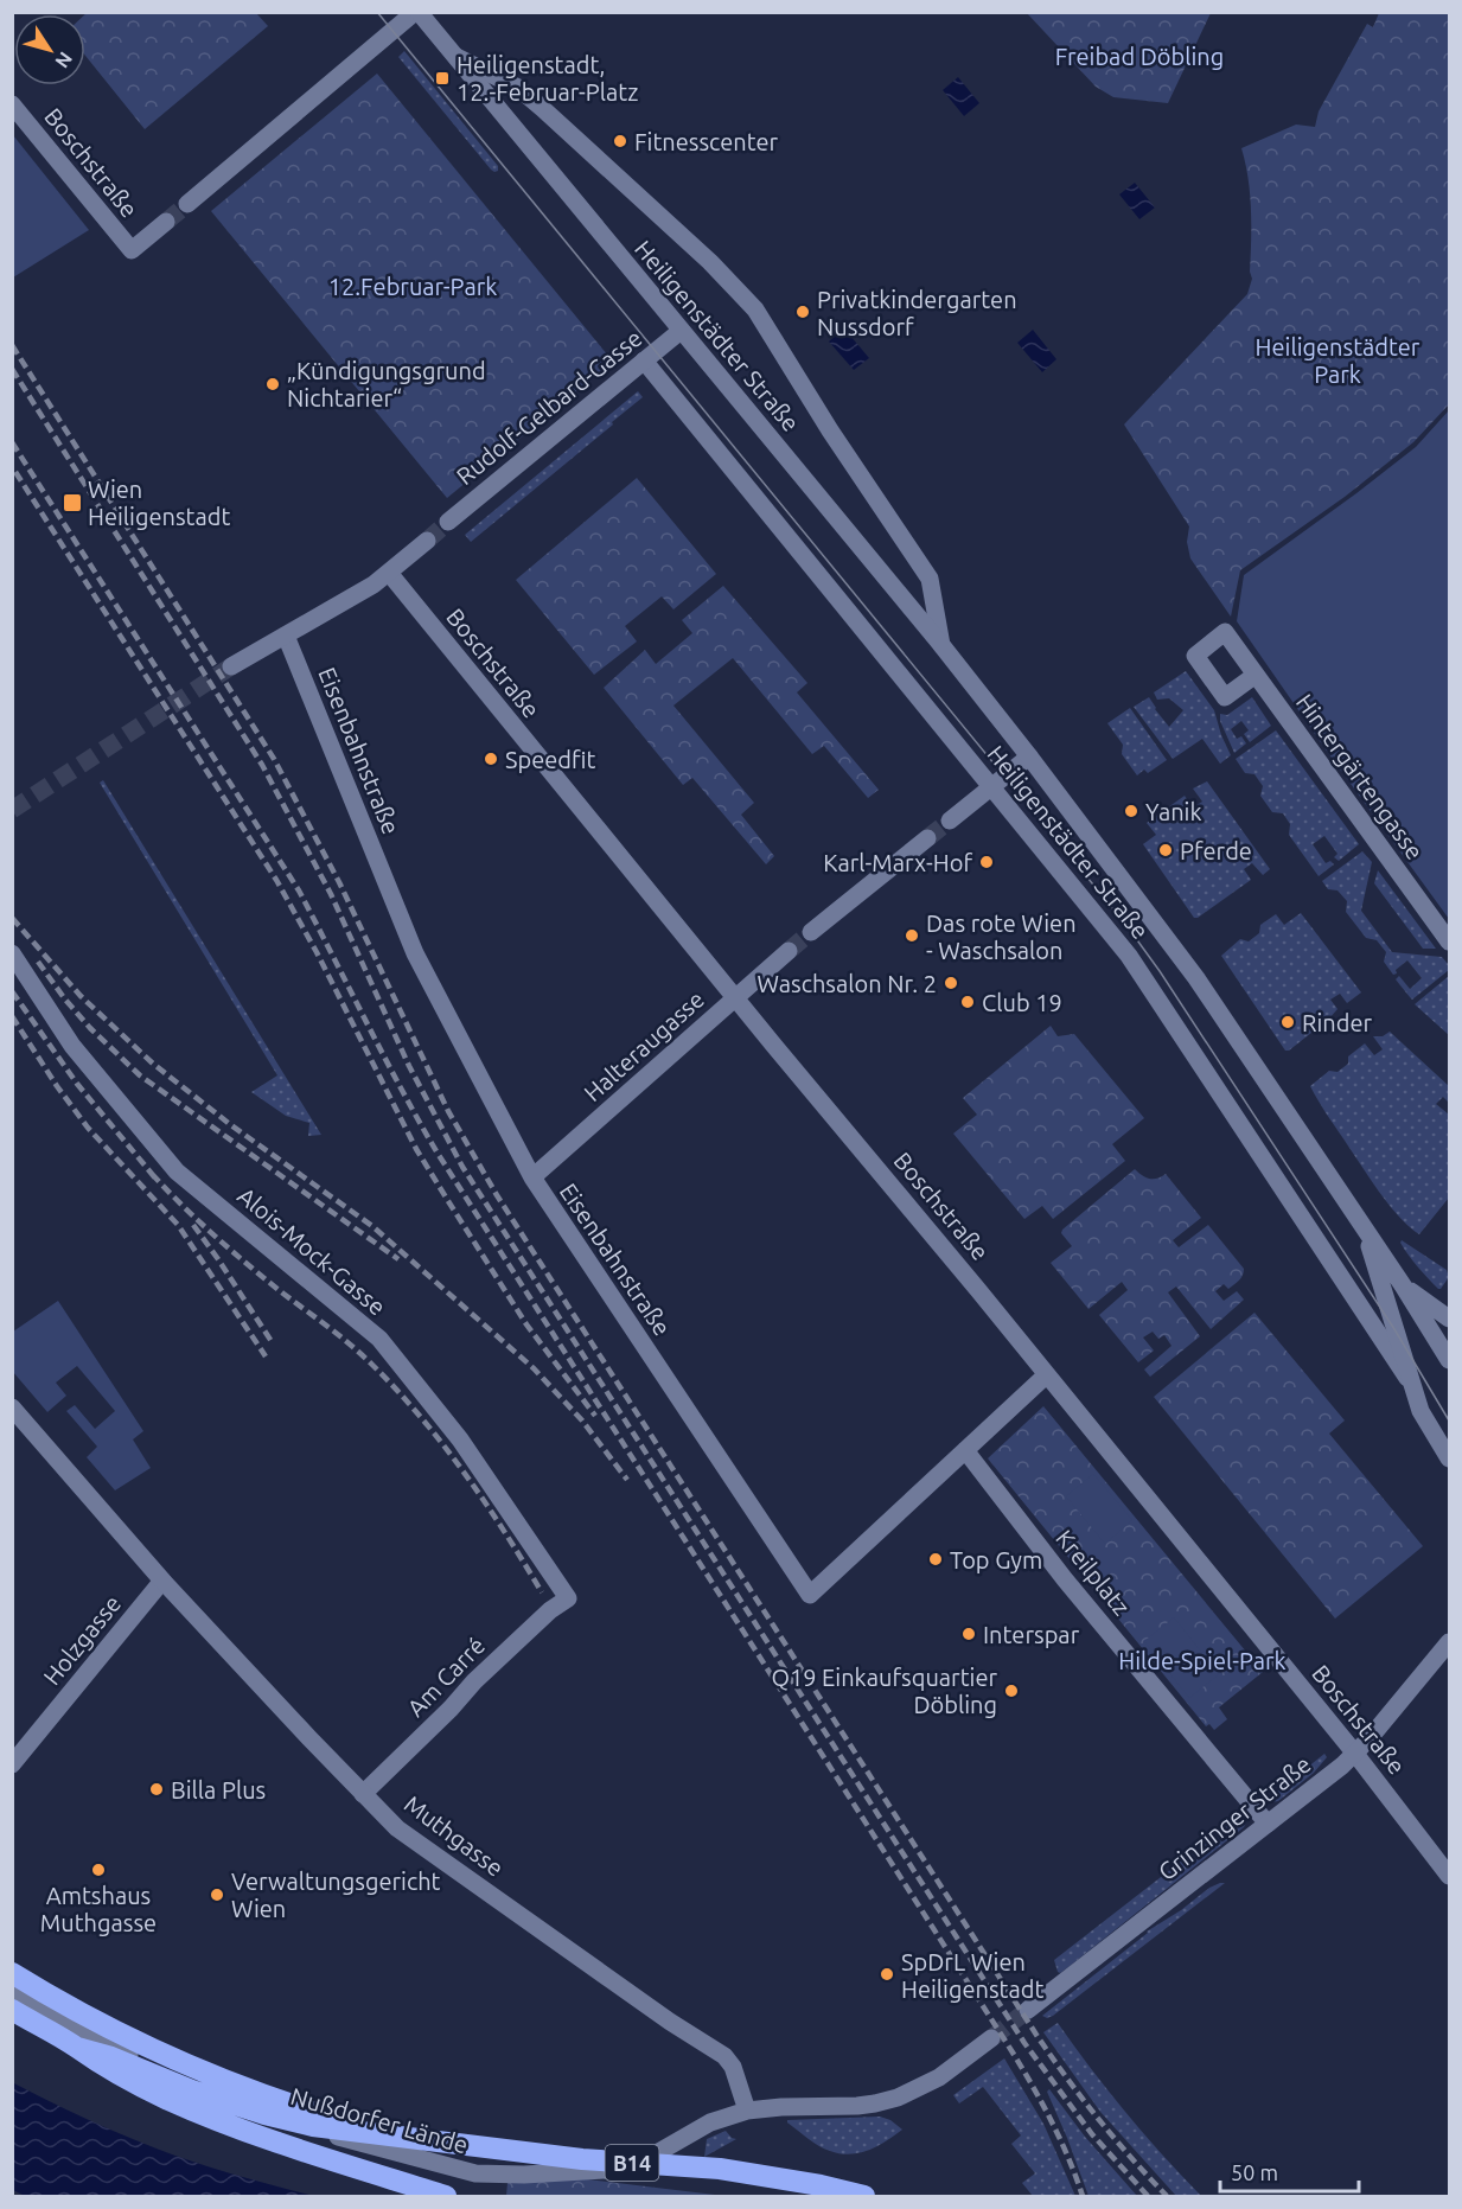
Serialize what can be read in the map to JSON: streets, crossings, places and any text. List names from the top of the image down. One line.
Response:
{"streets":{"highway":["B14"],"street":["Boschstraße","Heiligenstädter Straße","Rudolf-Gelbard-Gasse","Eisenbahnstraße","Hintergärtengasse","Halteraugasse","Alois-Mock-Gasse","Kreilplatz","Holzgasse","Am Carré","Grinzinger Straße","Muthgasse","Nußdorfer Lände"]},"crossings":[["Boschstraße","Eisenbahnstraße"],["Boschstraße","Halteraugasse"],["Boschstraße","Grinzinger Straße"],["Heiligenstädter Straße","Rudolf-Gelbard-Gasse"],["Eisenbahnstraße","Halteraugasse"],["Eisenbahnstraße","Kreilplatz"],["Alois-Mock-Gasse","Am Carré"],["Kreilplatz","Grinzinger Straße"],["Holzgasse","Muthgasse"],["Am Carré","Muthgasse"],["Muthgasse","Nußdorfer Lände"]],"parks":["Freibad Döbling","12.Februar-Park","Heiligenstädter Park","Hilde-Spiel-Park"],"places":{"transit":["Heiligenstadt, 12.-Februar-Platz","Wien Heiligenstadt"],"other":["Fitnesscenter","Privatkindergarten Nussdorf","„Kündigungsgrund Nichtarier“","Speedfit","Yanik","Pferde","Karl-Marx-Hof","Das rote Wien - Waschsalon","Waschsalon Nr. 2","Club 19","Rinder","Top Gym","Interspar","Q19 Einkaufsquartier Döbling","Billa Plus","Amtshaus Muthgasse","Verwaltungsgericht Wien","SpDrL Wien Heiligenstadt"]},"scale_bar":"50 m","north":"bottom right"}
